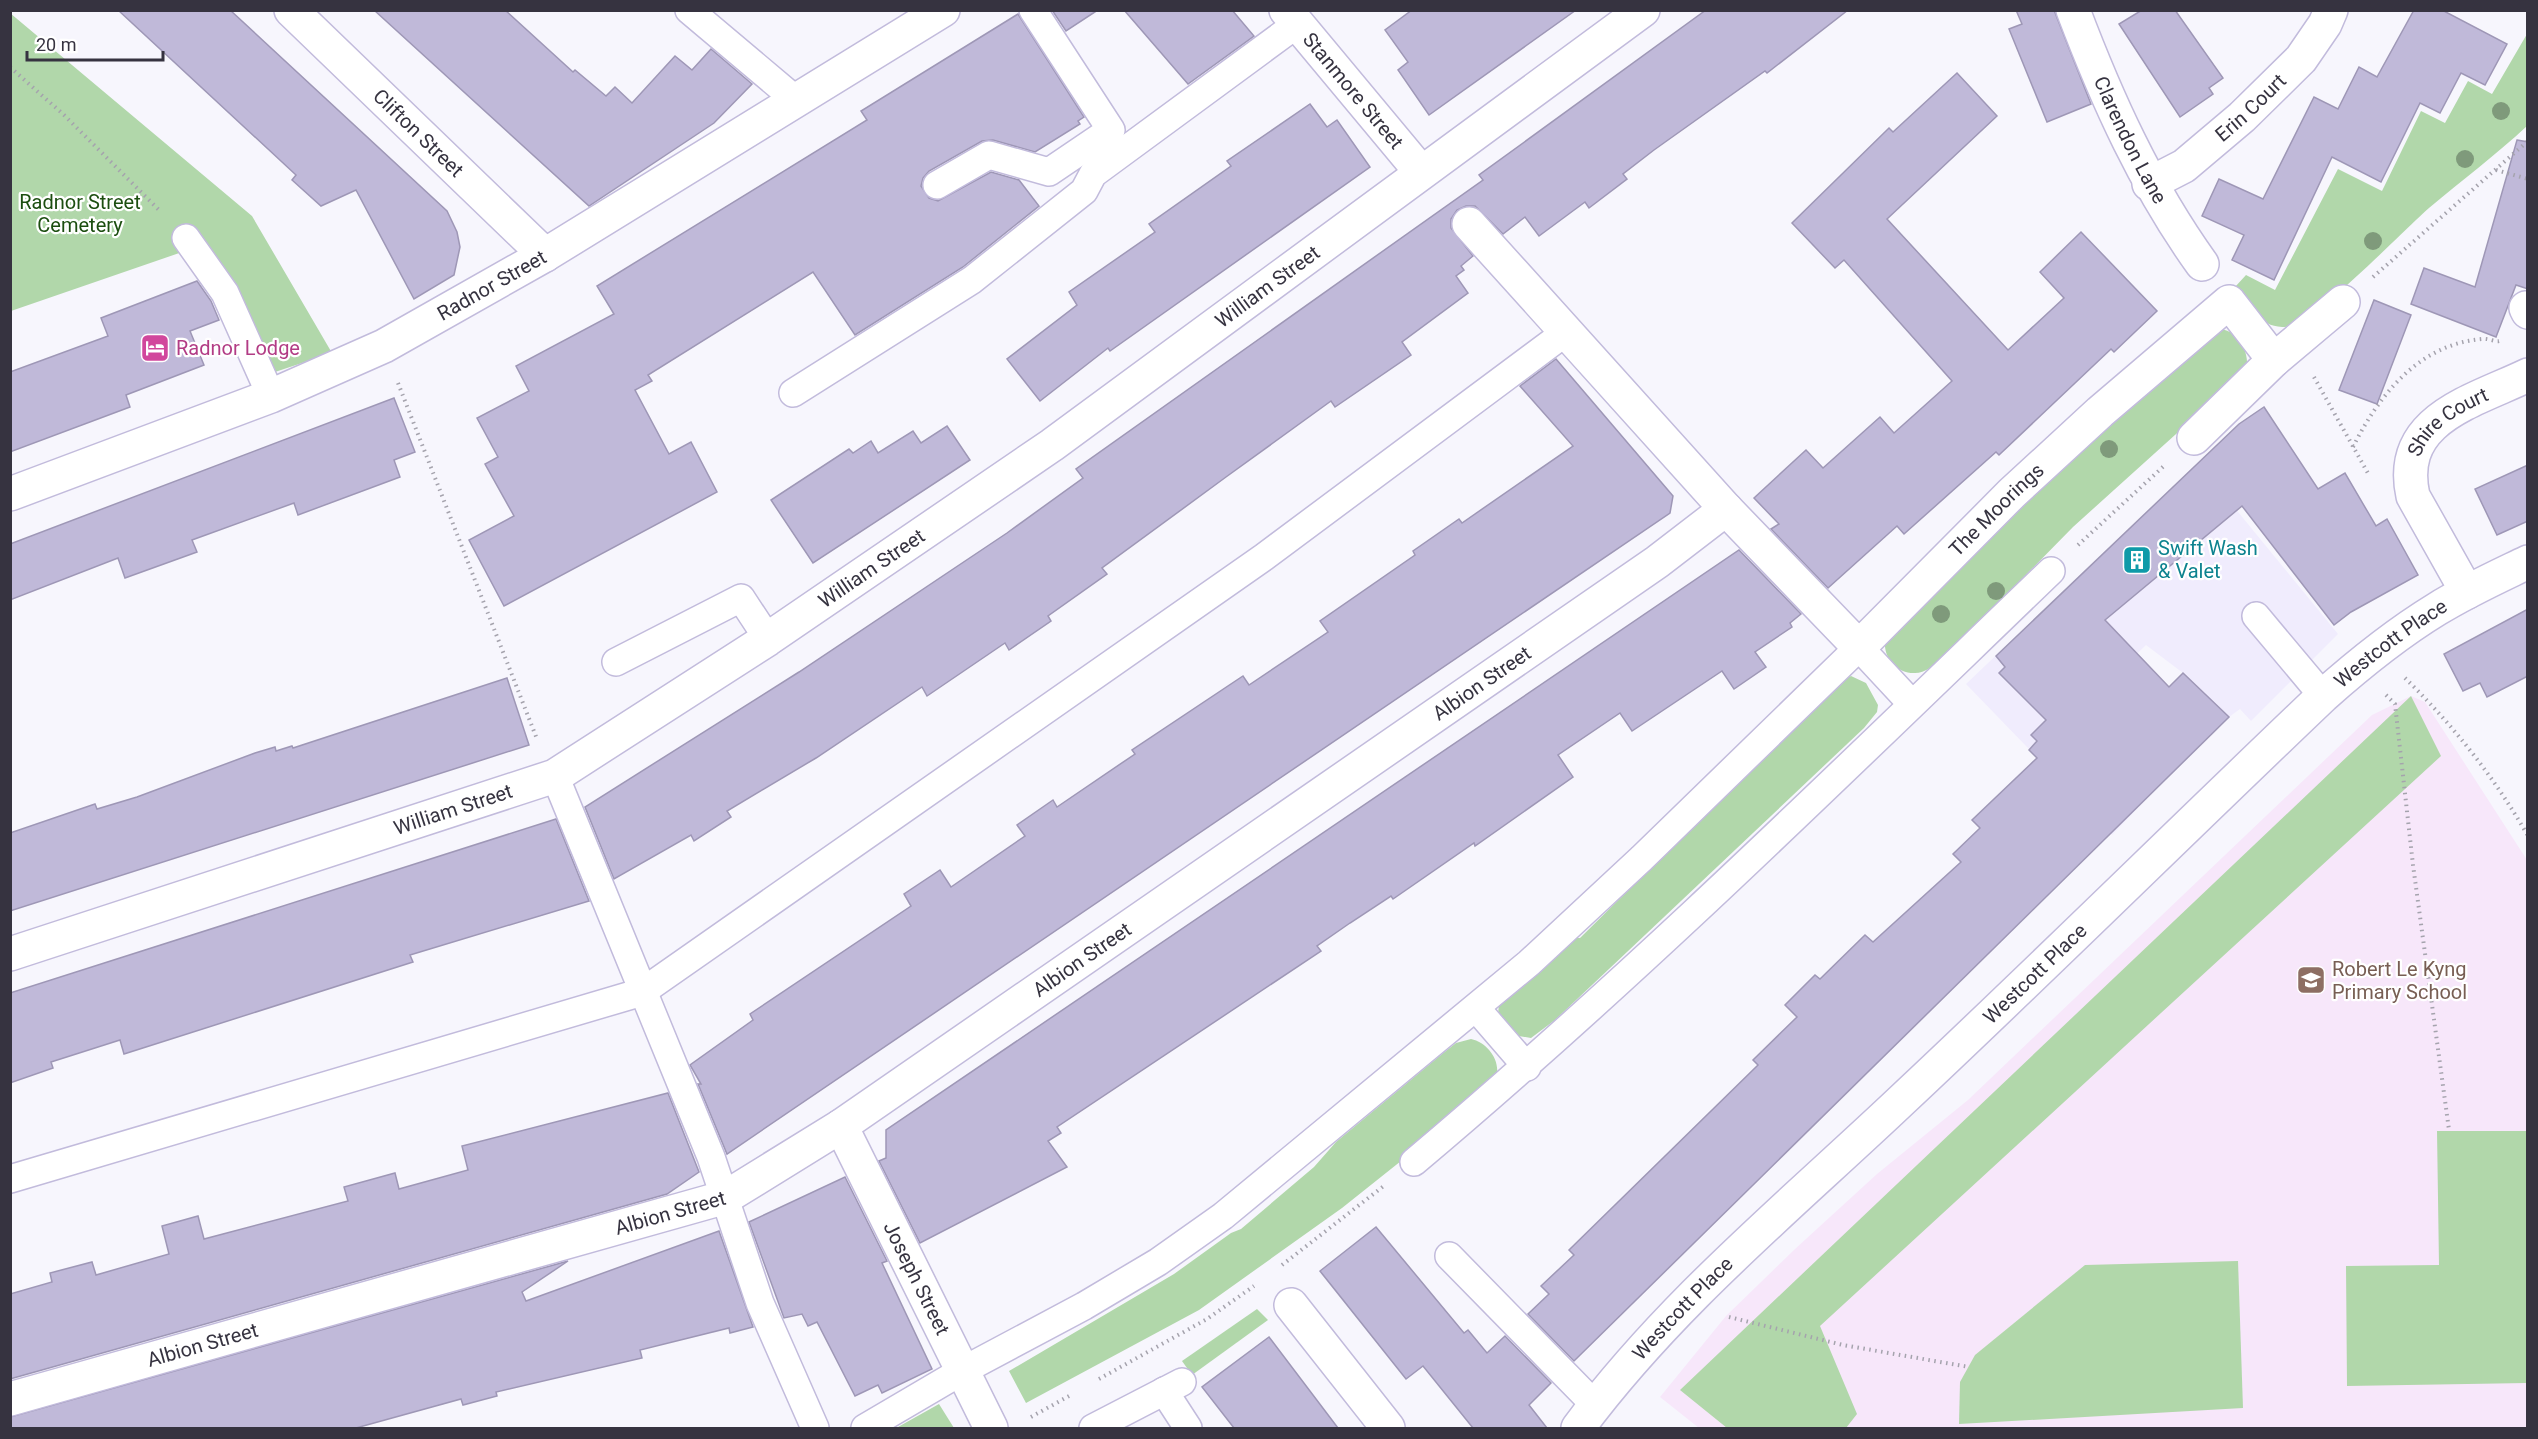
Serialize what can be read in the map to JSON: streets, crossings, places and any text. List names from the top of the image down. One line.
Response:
{"streets":{"street":["Stanmore Street","Erin Court","Clifton Street","Clarendon Lane","Radnor Street","William Street","Shire Court","The Moorings","Westcott Place","Albion Street","Joseph Street"]},"crossings":[["Stanmore Street","William Street"],["Erin Court","Clarendon Lane"],["Clifton Street","Radnor Street"],["Shire Court","Westcott Place"],["Albion Street","Joseph Street"]],"parks":["Radnor Street Cemetery"],"places":{"hotel":["Radnor Lodge"],"building":["Swift Wash & Valet"],"school or university":["Robert Le Kyng Primary School"]},"scale_bar":"20 m"}
